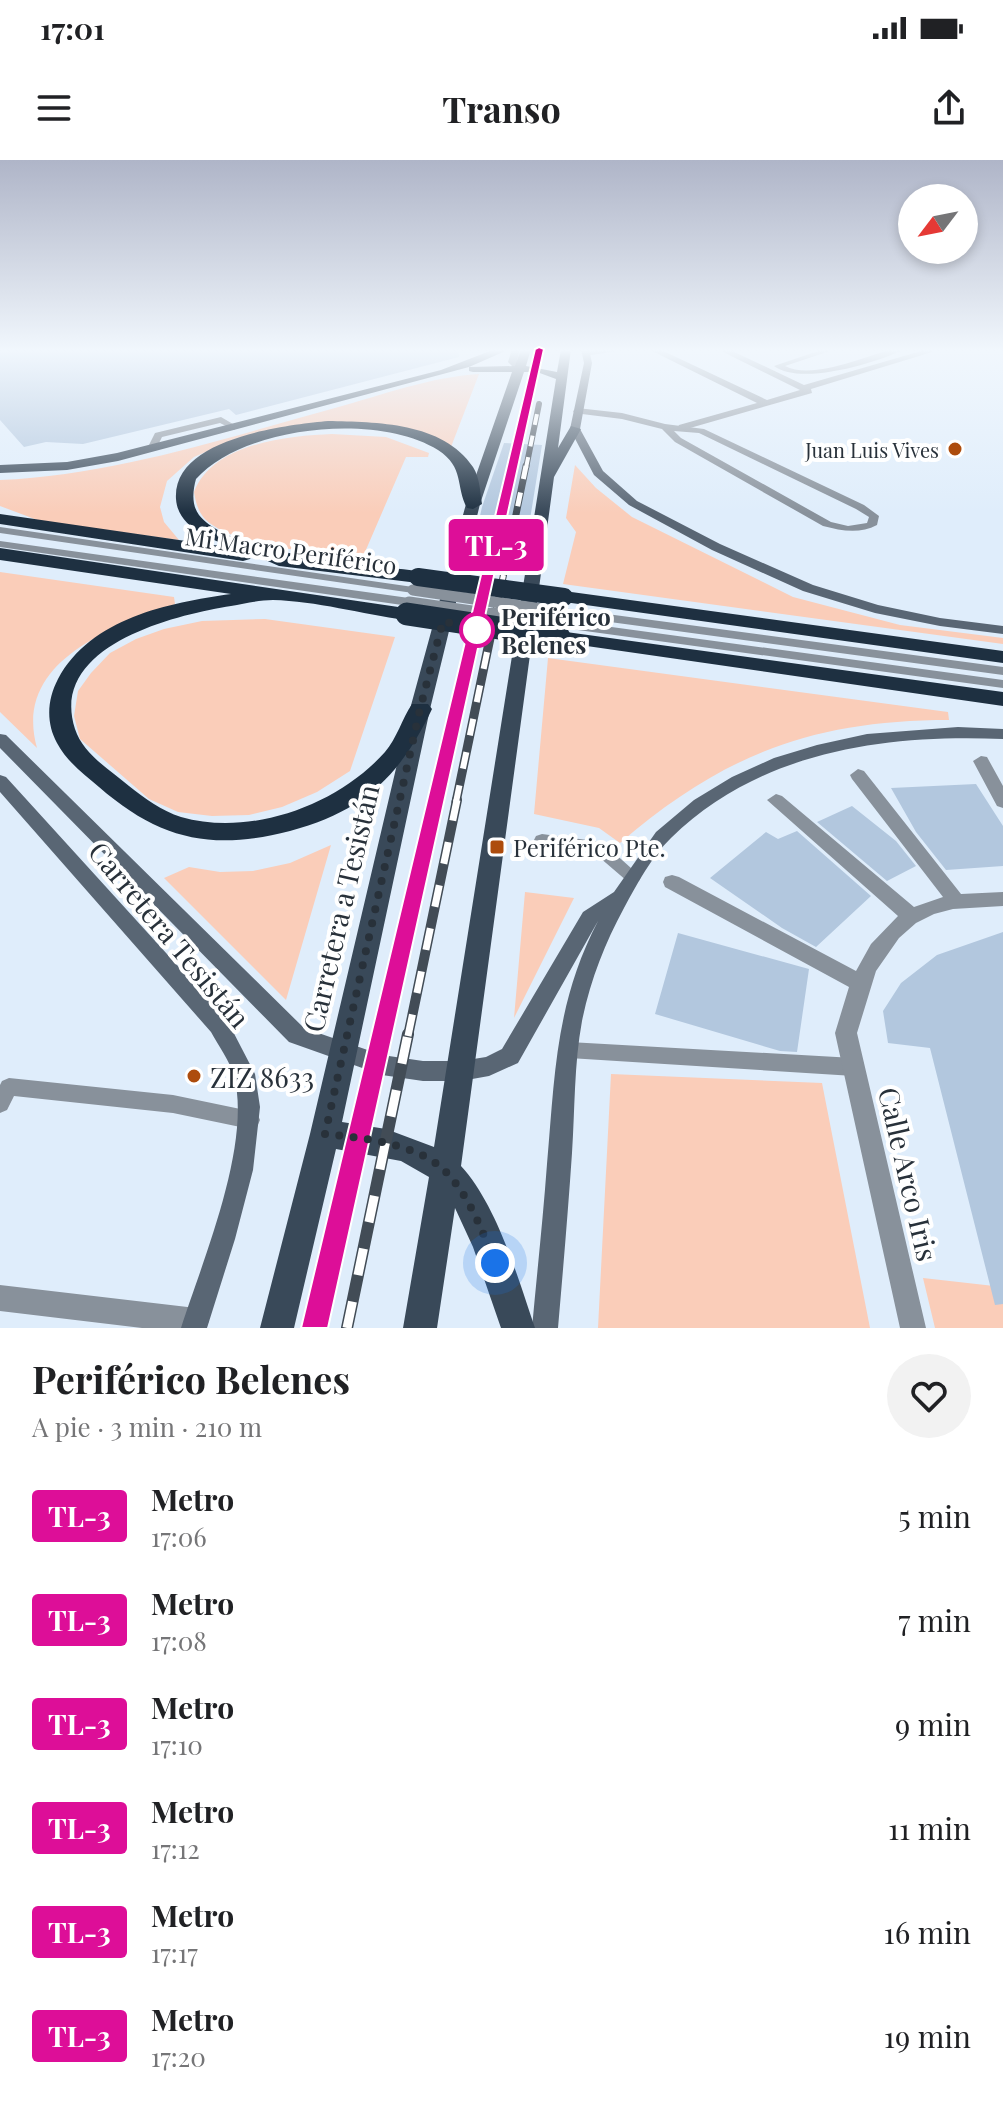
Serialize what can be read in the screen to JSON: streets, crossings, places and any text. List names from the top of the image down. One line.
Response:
{"streets":{"main road":["Carretera a Tesistán","Carretera Tesistán"],"street":["Calle Arco Iris"],"lane":["Mi Macro Periférico"]},"places":{"other":["Juan Luis Vives","Periférico Belenes","ZIZ 8633"],"transit":["Periférico Pte."]},"lines":["metro line TL-3"],"north":"bottom left","page":{"status":"17:01","header":"Transo","on_map":"TL-3","heading":["Periférico Belenes","A pie · 3 min · 210 m"],"list":[{"mark":"TL-3","name":"Metro","note":"17:06","value":"5 min"},{"mark":"TL-3","name":"Metro","note":"17:08","value":"7 min"},{"mark":"TL-3","name":"Metro","note":"17:10","value":"9 min"},{"mark":"TL-3","name":"Metro","note":"17:12","value":"11 min"},{"mark":"TL-3","name":"Metro","note":"17:17","value":"16 min"},{"mark":"TL-3","name":"Metro","note":"17:20","value":"19 min"}]}}
